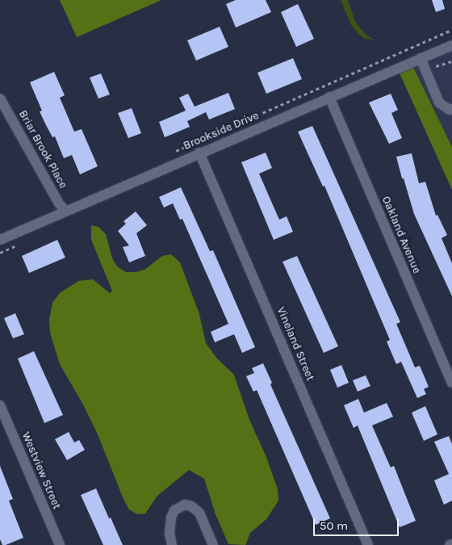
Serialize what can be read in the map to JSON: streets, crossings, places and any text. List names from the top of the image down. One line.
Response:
{"streets":{"street":["Brookside Drive","Briar Brook Place","Oakland Avenue","Vineland Street","Westview Street"]},"crossings":[["Brookside Drive","Briar Brook Place"],["Brookside Drive","Oakland Avenue"],["Brookside Drive","Vineland Street"]],"scale_bar":"50 m"}
